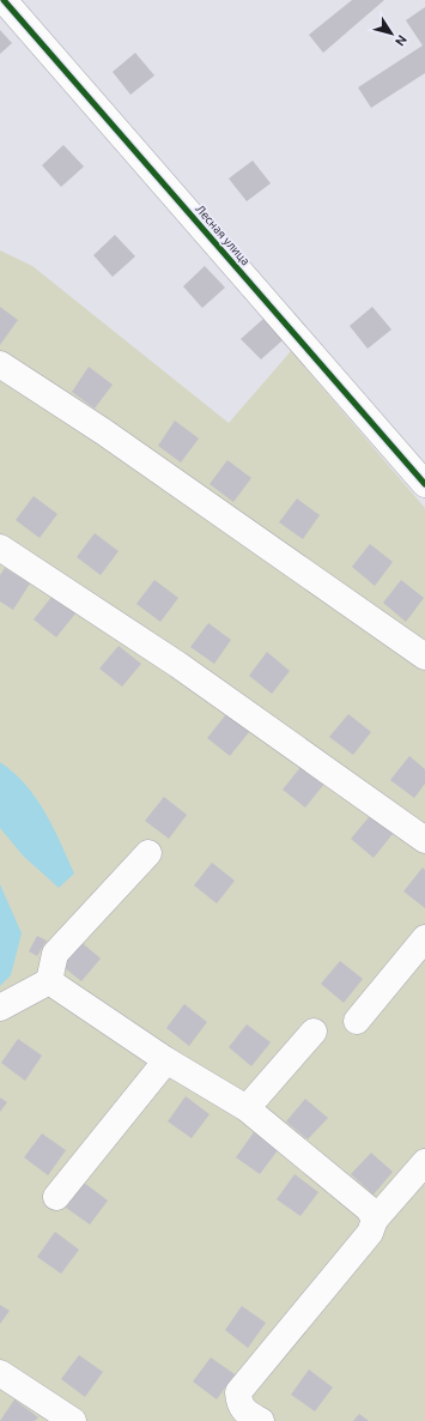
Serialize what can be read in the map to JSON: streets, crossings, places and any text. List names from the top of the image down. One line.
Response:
{"streets":{"street":["Лесная улица"]},"north":"bottom right"}
